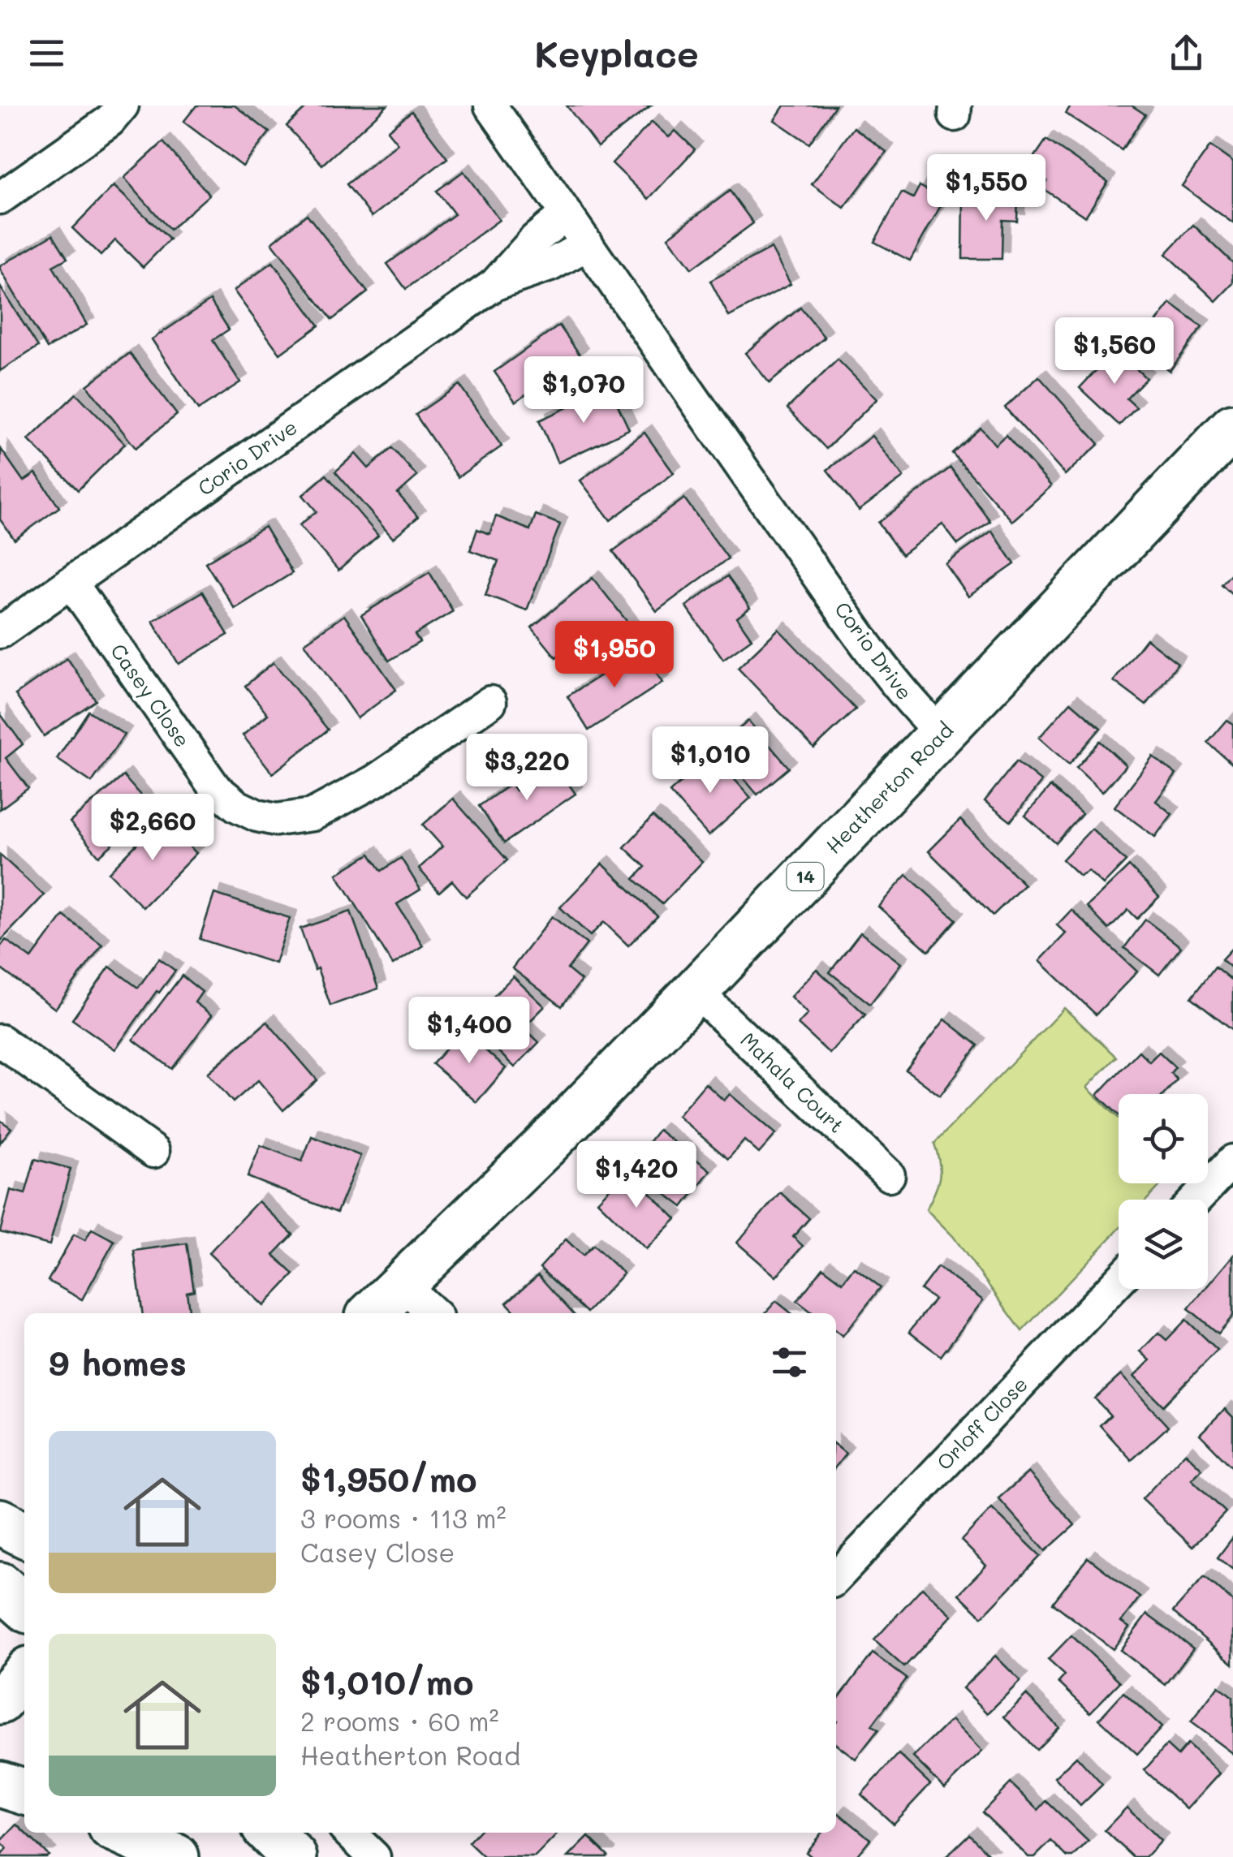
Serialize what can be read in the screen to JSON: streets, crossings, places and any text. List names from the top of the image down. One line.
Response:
{"streets":{"main road":["Heatherton Road","14"],"street":["Corio Drive","Casey Close","Mahala Court","Orloff Close"]},"crossings":[["Corio Drive","Casey Close"],["Corio Drive","Heatherton Road"],["Heatherton Road","Mahala Court"]],"page":{"header":"Keyplace","price":["$1,550","$1,560","$1,070","$1,950","$1,010","$3,220","$2,660","$1,400","$1,420"],"heading":"9 homes","list":[{"name":"$1,950/mo","note":"3 rooms · 113 m² · Casey Close"},{"name":"$1,010/mo","note":"2 rooms · 60 m² · Heatherton Road"}]}}
